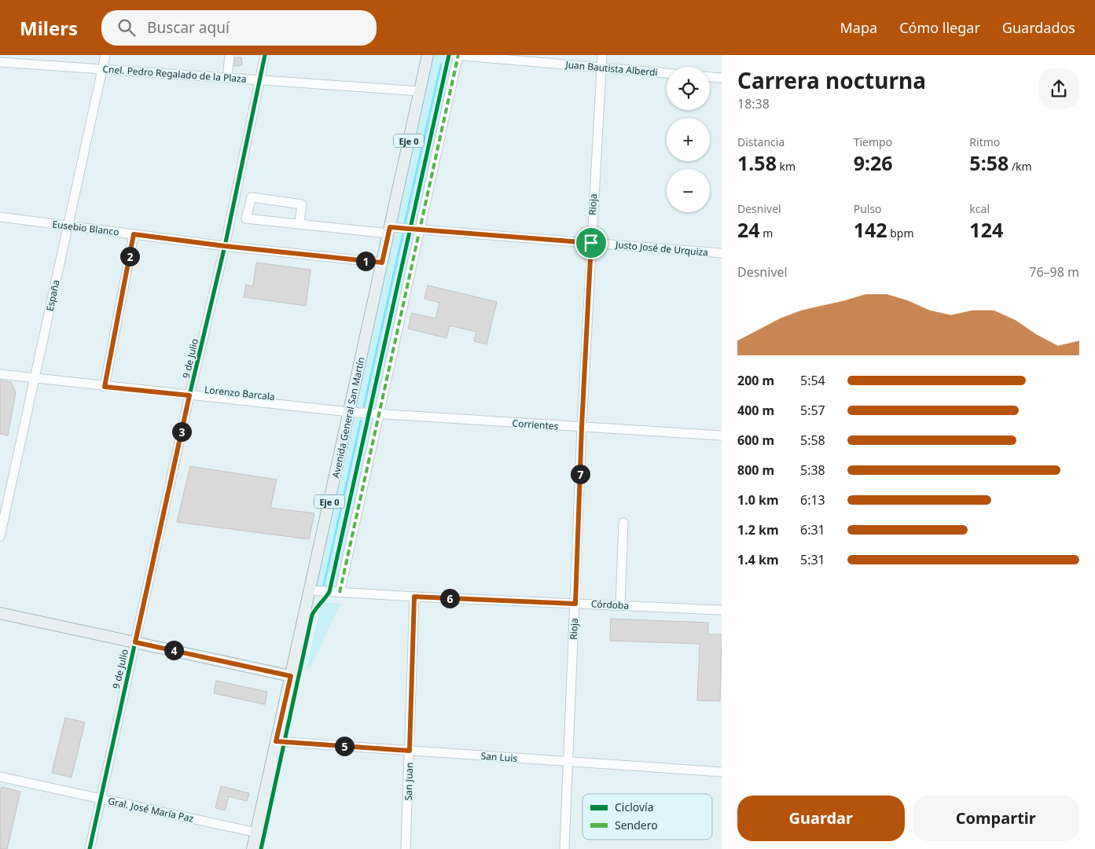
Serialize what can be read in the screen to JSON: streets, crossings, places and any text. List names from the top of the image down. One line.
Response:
{"streets":{"main road":["Eje 0","Avenida General San Martín"],"street":["Juan Bautista Alberdi","Cnel. Pedro Regalado de la Plaza","Rioja","Eusebio Blanco","Justo José de Urquiza","España","9 de Julio","Lorenzo Barcala","Corrientes","Córdoba","San Luis","San Juan","Gral. José María Paz"]},"crossings":[["Juan Bautista Alberdi","Rioja"],["Cnel. Pedro Regalado de la Plaza","España"],["Cnel. Pedro Regalado de la Plaza","9 de Julio"],["Cnel. Pedro Regalado de la Plaza","Avenida General San Martín"],["Rioja","Justo José de Urquiza"],["Rioja","Corrientes"],["Rioja","Córdoba"],["Rioja","San Luis"],["Eusebio Blanco","España"],["Eusebio Blanco","9 de Julio"],["Eusebio Blanco","Avenida General San Martín"],["Justo José de Urquiza","Avenida General San Martín"],["España","Lorenzo Barcala"],["9 de Julio","Lorenzo Barcala"],["9 de Julio","Gral. José María Paz"],["Lorenzo Barcala","Avenida General San Martín"],["Lorenzo Barcala","Corrientes"],["Avenida General San Martín","Corrientes"],["Avenida General San Martín","Córdoba"],["Avenida General San Martín","San Luis"],["Avenida General San Martín","Gral. José María Paz"],["Córdoba","San Juan"],["San Luis","San Juan"]],"legend":["Ciclovía","Sendero"],"page":{"header":"Milers","search":"Buscar aquí","nav":["Mapa","Cómo llegar","Guardados"],"heading":["Carrera nocturna","18:38"],"map_buttons":["+","−"],"stats":[["Distancia","1.58 km"],["Tiempo","9:26"],["Ritmo","5:58 /km"],["Desnivel","24 m"],["Pulso","142 bpm"],["kcal","124"]],"pins":["2","1","3","7","6","4","5"],"chart":["Desnivel","76–98 m"],"list":[{"name":"200 m","note":"5:54"},{"name":"400 m","note":"5:57"},{"name":"600 m","note":"5:58"},{"name":"800 m","note":"5:38"},{"name":"1.0 km","note":"6:13"},{"name":"1.2 km","note":"6:31"},{"name":"1.4 km","note":"5:31"}],"buttons":["Guardar","Compartir"]}}
